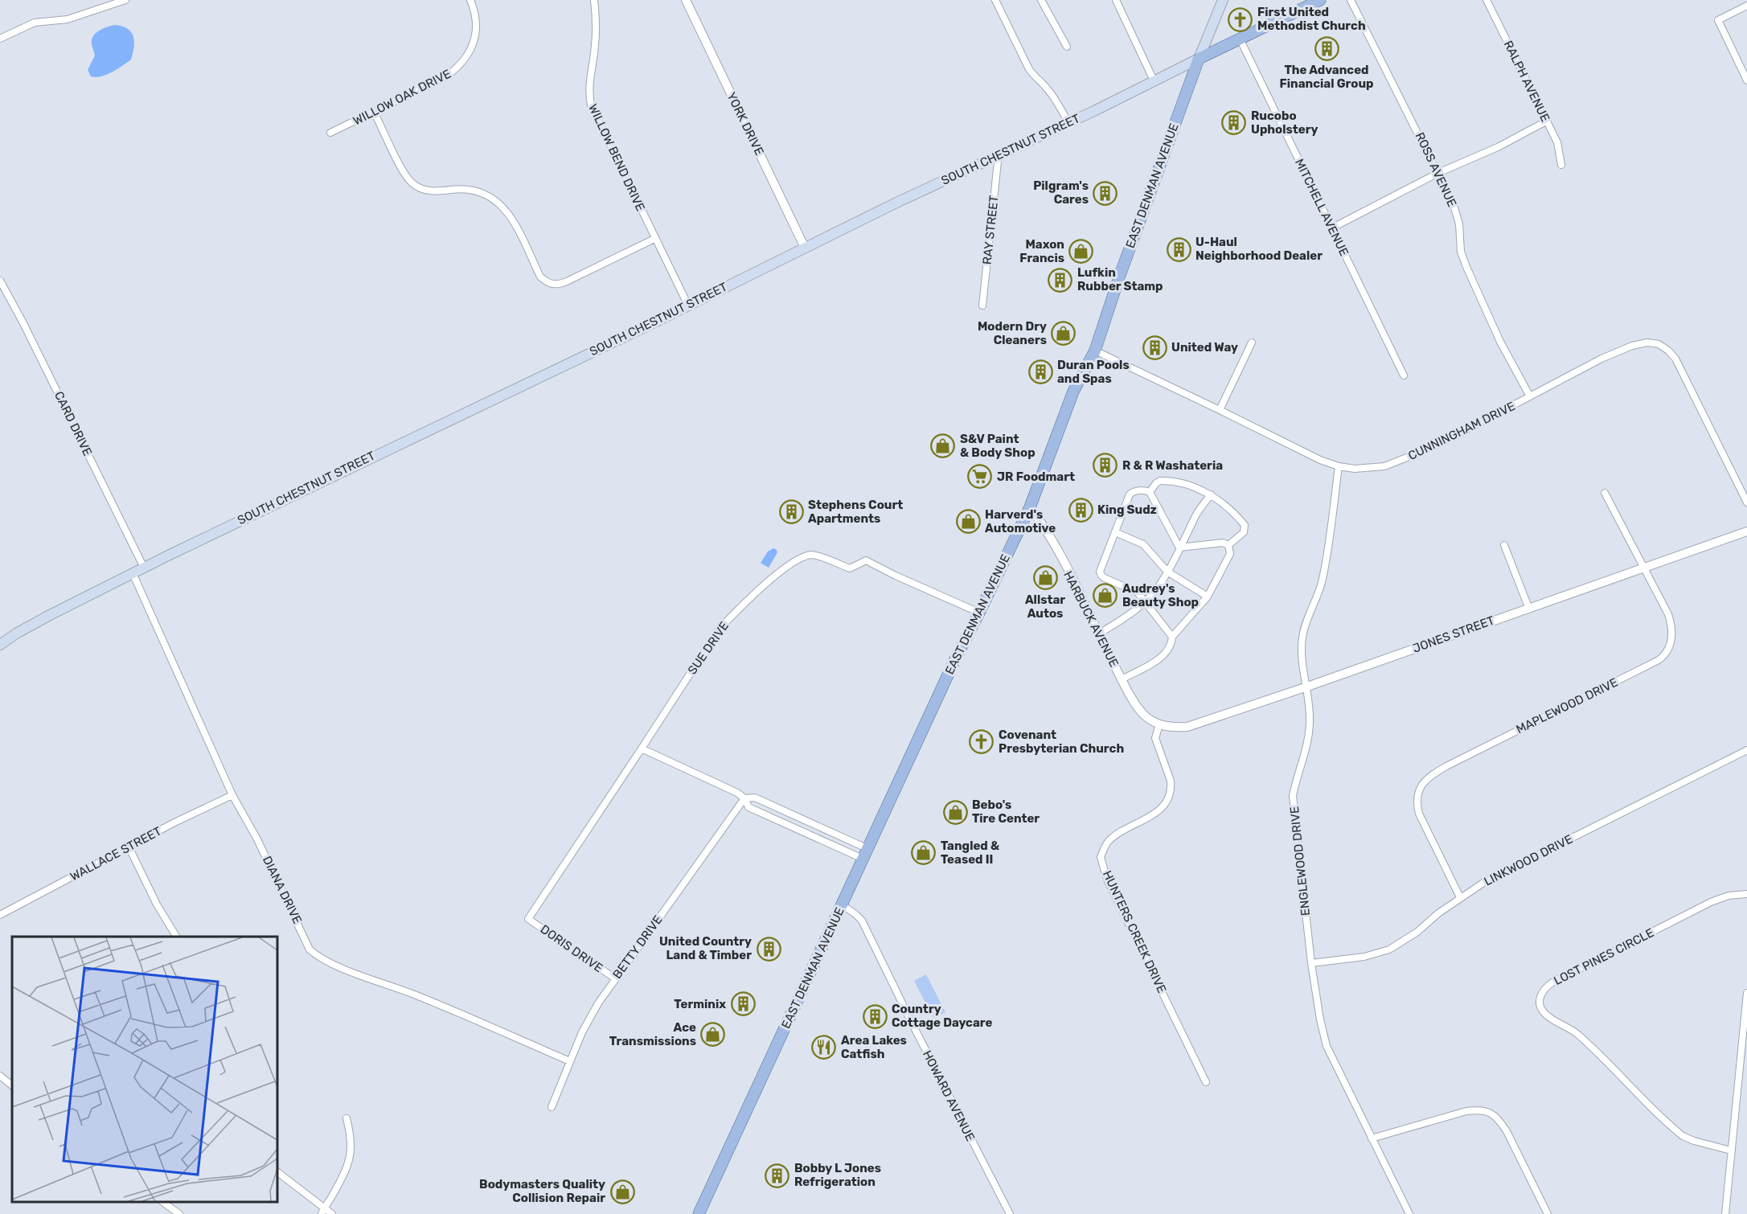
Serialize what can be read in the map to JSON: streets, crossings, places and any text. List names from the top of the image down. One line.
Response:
{"streets":{"main road":["SOUTH CHESTNUT STREET","EAST DENMAN AVENUE"],"street":["RALPH AVENUE","WILLOW OAK DRIVE","YORK DRIVE","WILLOW BEND DRIVE","ROSS AVENUE","MITCHELL AVENUE","RAY STREET","CARD DRIVE","CUNNINGHAM DRIVE","HARBUCK AVENUE","JONES STREET","SUE DRIVE","MAPLEWOOD DRIVE","WALLACE STREET","LINKWOOD DRIVE","ENGLEWOOD DRIVE","DIANA DRIVE","HUNTERS CREEK DRIVE","BETTY DRIVE","DORIS DRIVE","LOST PINES CIRCLE","HOWARD AVENUE"]},"crossings":[["YORK DRIVE","SOUTH CHESTNUT STREET"],["SOUTH CHESTNUT STREET","WILLOW BEND DRIVE"],["SOUTH CHESTNUT STREET","EAST DENMAN AVENUE"],["SOUTH CHESTNUT STREET","MITCHELL AVENUE"],["SOUTH CHESTNUT STREET","RAY STREET"],["SOUTH CHESTNUT STREET","CARD DRIVE"],["SOUTH CHESTNUT STREET","DIANA DRIVE"],["ROSS AVENUE","CUNNINGHAM DRIVE"],["EAST DENMAN AVENUE","CUNNINGHAM DRIVE"],["EAST DENMAN AVENUE","HARBUCK AVENUE"],["EAST DENMAN AVENUE","SUE DRIVE"],["EAST DENMAN AVENUE","HOWARD AVENUE"],["CUNNINGHAM DRIVE","ENGLEWOOD DRIVE"],["HARBUCK AVENUE","JONES STREET"],["HARBUCK AVENUE","HUNTERS CREEK DRIVE"],["JONES STREET","MAPLEWOOD DRIVE"],["JONES STREET","ENGLEWOOD DRIVE"],["JONES STREET","HUNTERS CREEK DRIVE"],["SUE DRIVE","DORIS DRIVE"],["MAPLEWOOD DRIVE","LINKWOOD DRIVE"],["WALLACE STREET","DIANA DRIVE"],["LINKWOOD DRIVE","ENGLEWOOD DRIVE"],["DIANA DRIVE","BETTY DRIVE"],["BETTY DRIVE","DORIS DRIVE"]],"places":{"church":["First United Methodist Church","Covenant Presbyterian Church"],"building":["The Advanced Financial Group","Rucobo Upholstery","Pilgram's Cares","U-Haul Neighborhood Dealer","Lufkin Rubber Stamp","United Way","Duran Pools and Spas","R & R Washateria","King Sudz","Stephens Court Apartments","United Country Land & Timber","Terminix","Country Cottage Daycare","Bobby L Jones Refrigeration"],"shop":["Maxon Francis","Modern Dry Cleaners","S&V Paint & Body Shop","Harverd's Automotive","Allstar Autos","Audrey's Beauty Shop","Bebo's Tire Center","Tangled & Teased II","Ace Transmissions","Bodymasters Quality Collision Repair"],"supermarket":["JR Foodmart"],"restaurant":["Area Lakes Catfish"]}}
